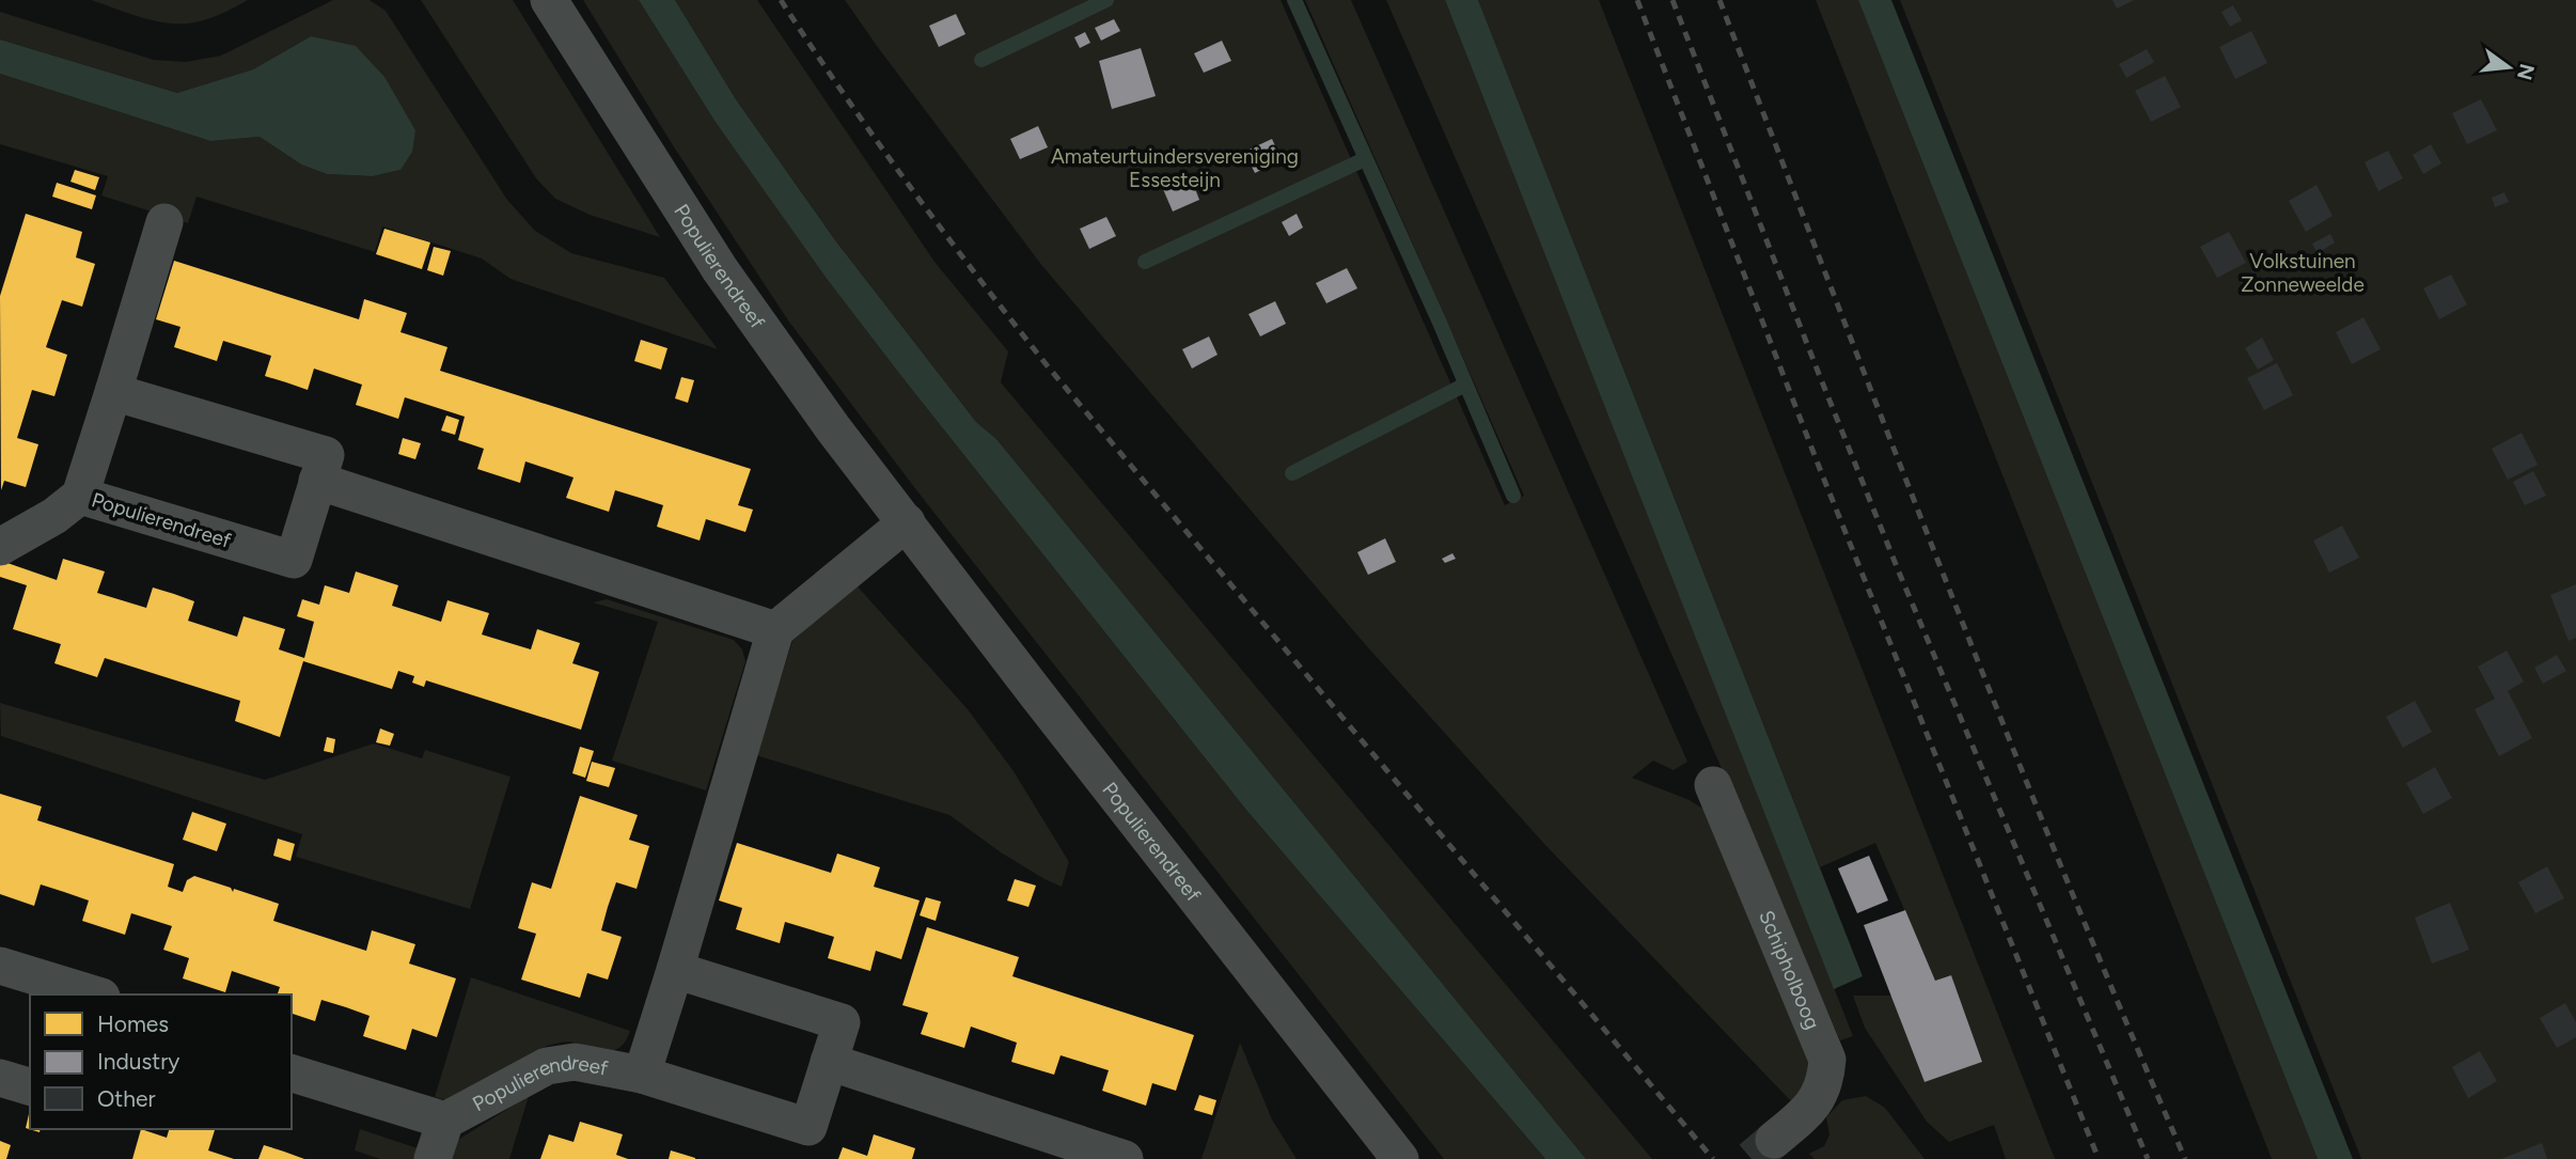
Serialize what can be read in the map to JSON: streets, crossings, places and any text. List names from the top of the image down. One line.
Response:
{"streets":{"street":["Populierendreef","Schipholboog"]},"parks":["Amateurtuindersvereniging Essesteijn","Volkstuinen Zonneweelde"],"legend":["Homes","Industry","Other"],"north":"right"}
